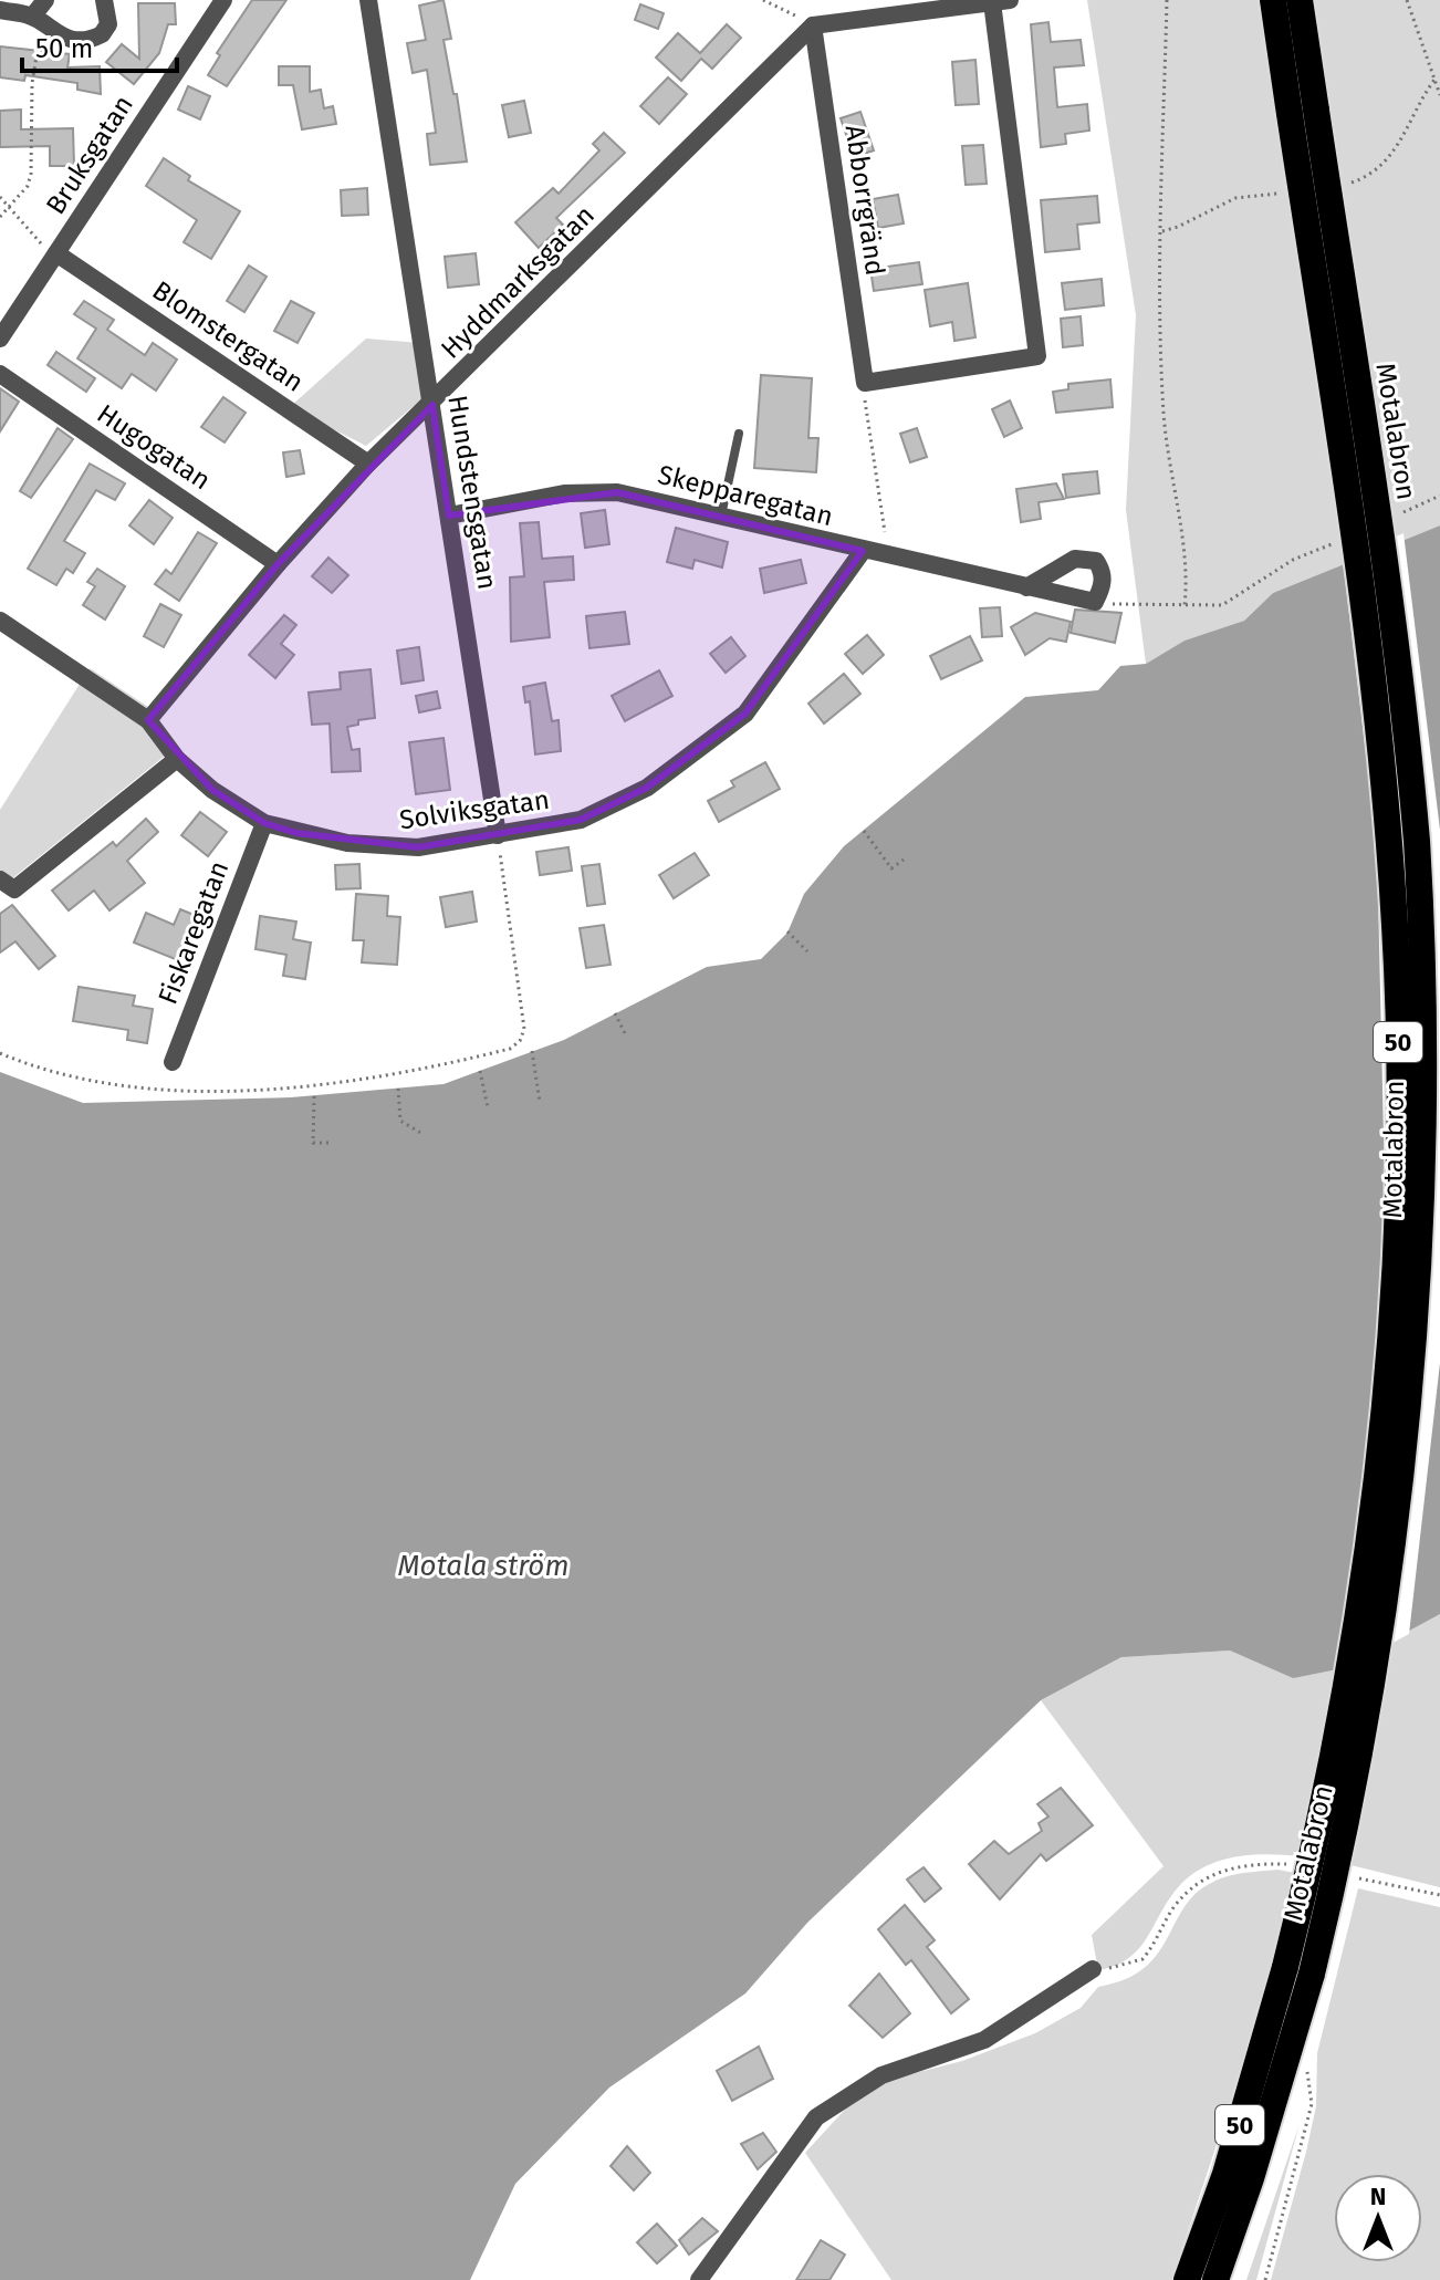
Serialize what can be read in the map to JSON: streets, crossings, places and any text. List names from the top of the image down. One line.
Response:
{"streets":{"highway":["Motalabron","50"],"street":["Bruksgatan","Abborrgränd","Hyddmarksgatan","Blomstergatan","Hugogatan","Hundstensgatan","Skepparegatan","Solviksgatan","Fiskaregatan"]},"crossings":[["Bruksgatan","Blomstergatan"],["Abborrgränd","Hyddmarksgatan"],["Hyddmarksgatan","Blomstergatan"],["Hyddmarksgatan","Hugogatan"],["Hyddmarksgatan","Hundstensgatan"],["Hyddmarksgatan","Solviksgatan"],["Hundstensgatan","Skepparegatan"],["Hundstensgatan","Solviksgatan"],["Skepparegatan","Solviksgatan"],["Solviksgatan","Fiskaregatan"]],"water":["Motala ström"],"scale_bar":"50 m","north":"top"}
